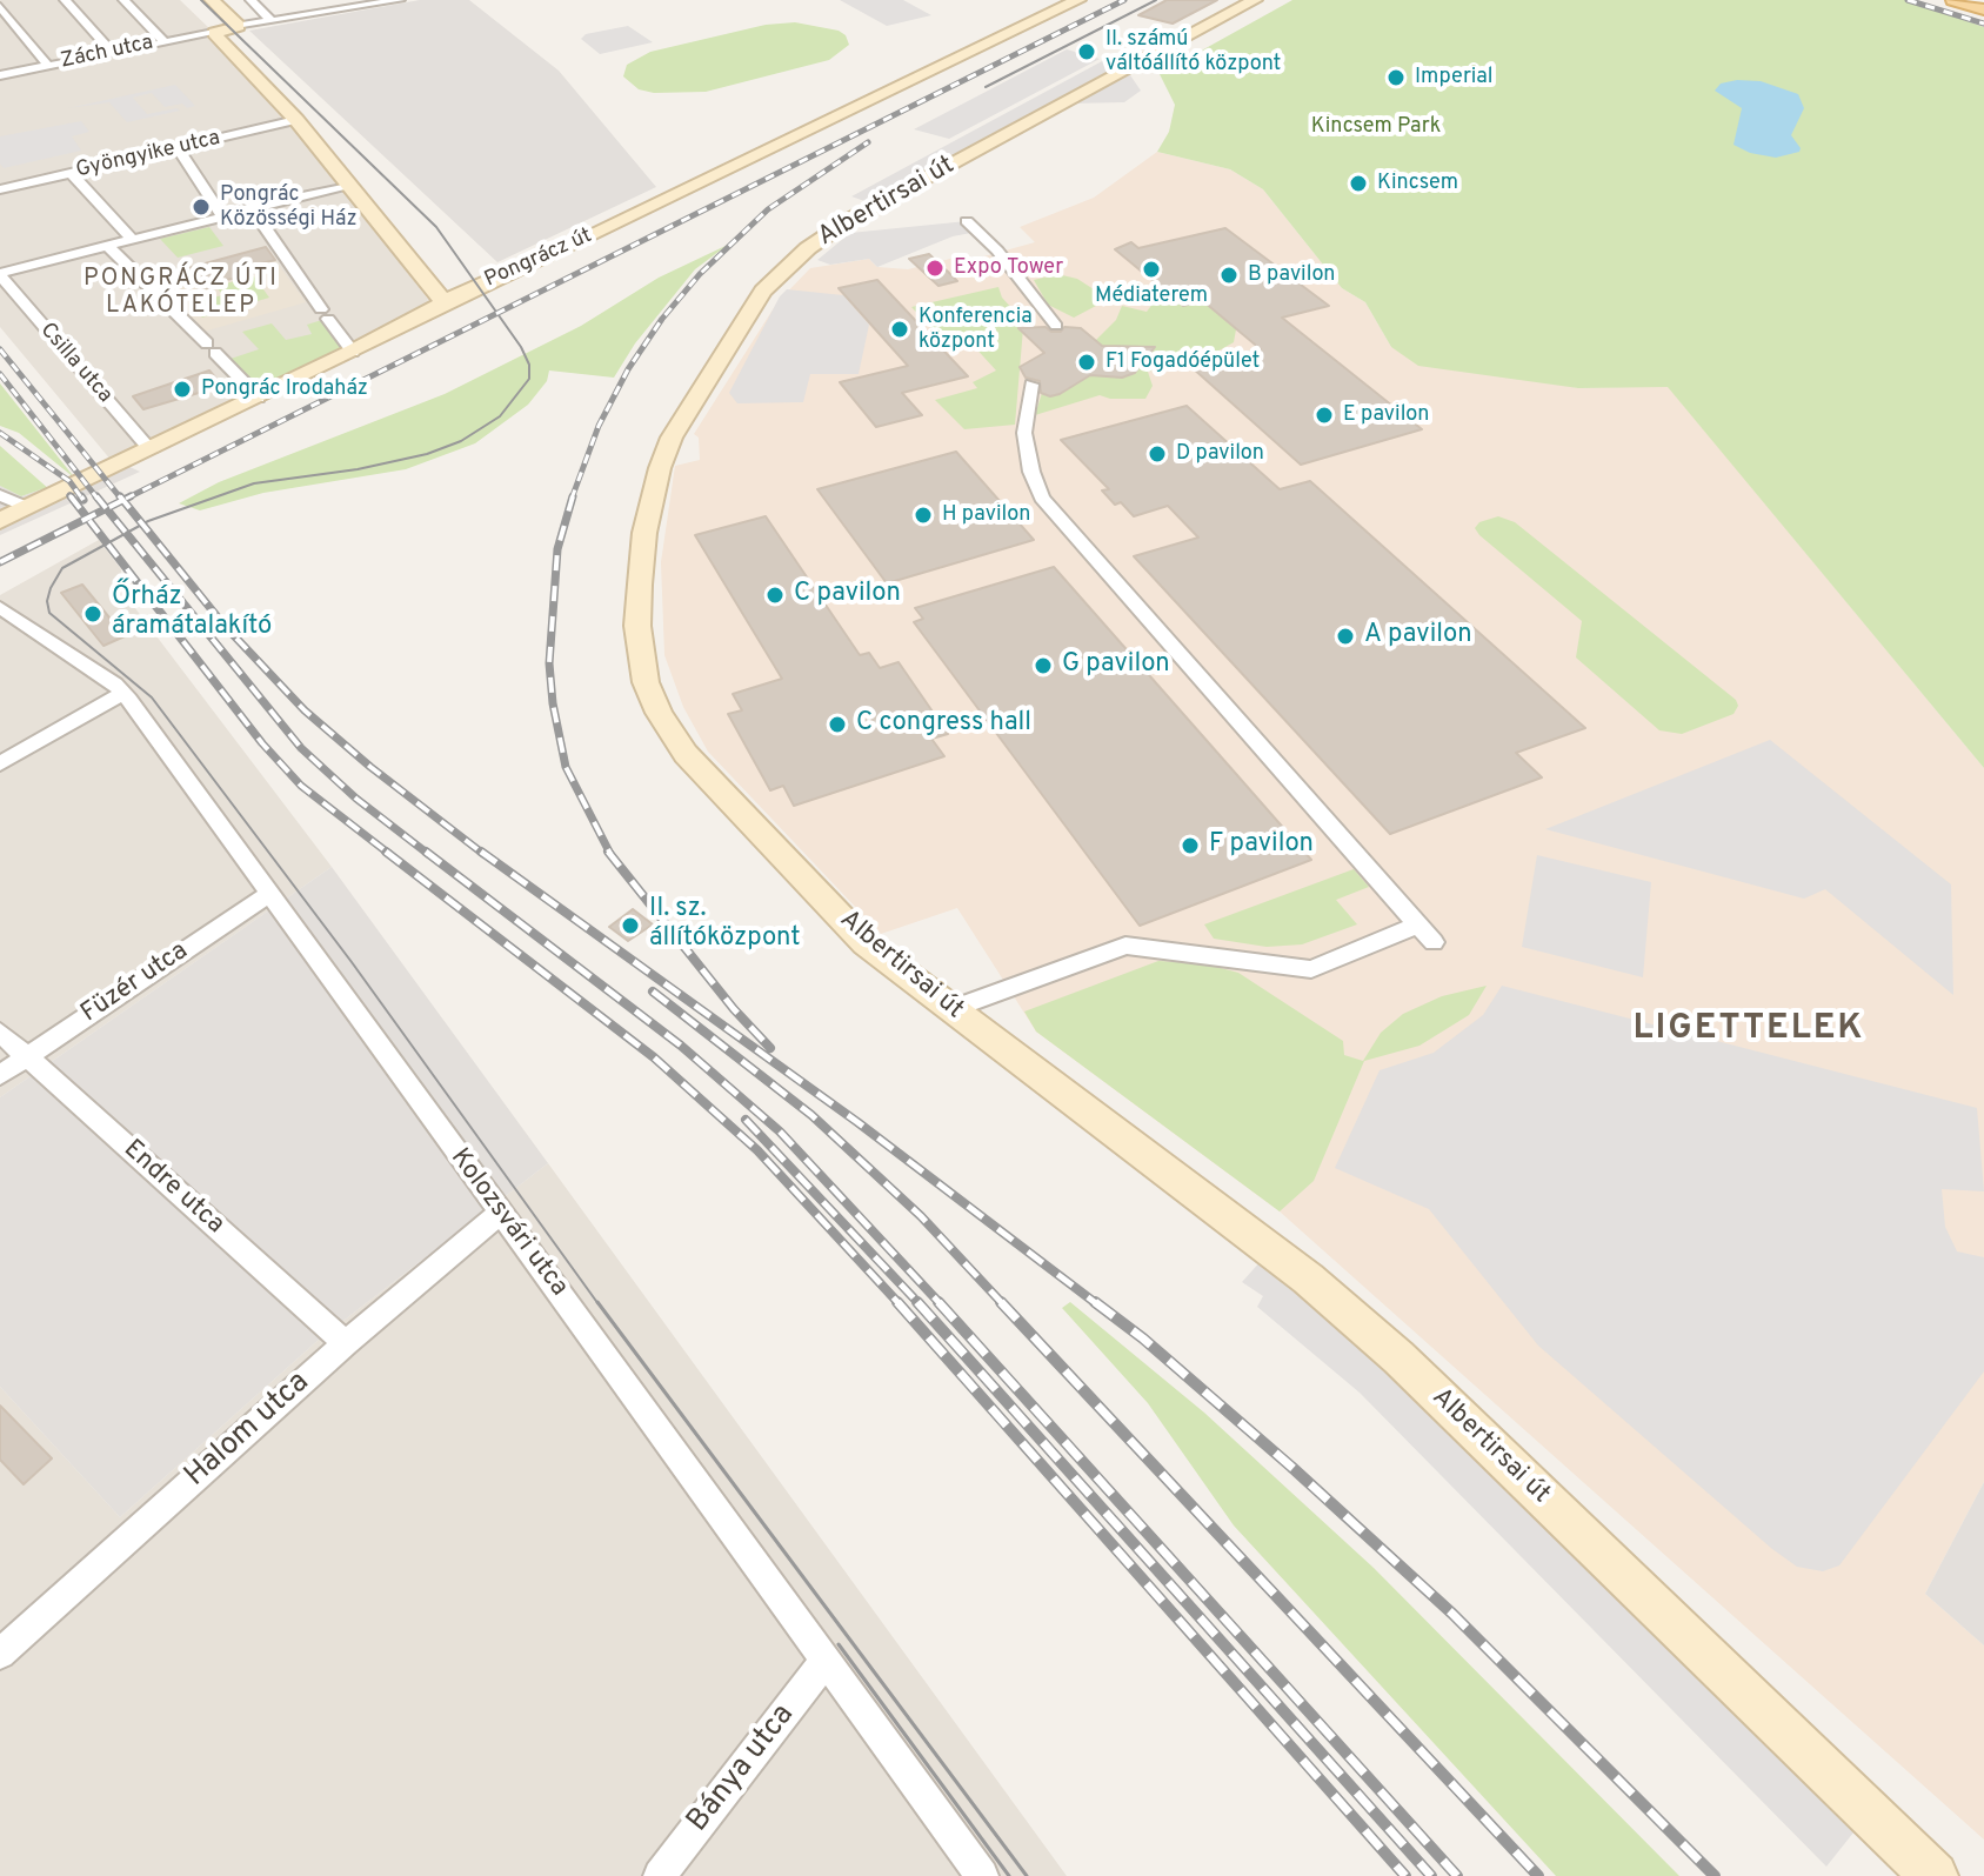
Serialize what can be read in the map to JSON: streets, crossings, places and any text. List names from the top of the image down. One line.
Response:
{"streets":{"street":["Zách utca","Gyöngyike utca","Albertirsai út","Pongrácz út","Csilla utca","Füzér utca","Endre utca","Kolozsvári utca","Halom utca","Bánya utca"]},"crossings":[["Pongrácz út","Csilla utca"],["Füzér utca","Endre utca"],["Füzér utca","Kolozsvári utca"],["Endre utca","Halom utca"],["Kolozsvári utca","Halom utca"],["Kolozsvári utca","Bánya utca"]],"districts":["PONGRÁCZ ÚTI LAKÓTELEP","LIGETTELEK"],"parks":["Kincsem Park"],"places":["II. számú váltóállító központ","Imperial","Kincsem","Pongrác Közösségi Ház","Expo Tower","Médiaterem","B pavilon","Konferencia központ","F1 Fogadóépület","Pongrác Irodaház","E pavilon","D pavilon","H pavilon","C pavilon","Őrház áramátalakító","A pavilon","G pavilon","C congress hall","F pavilon","II. sz. állítóközpont"]}
